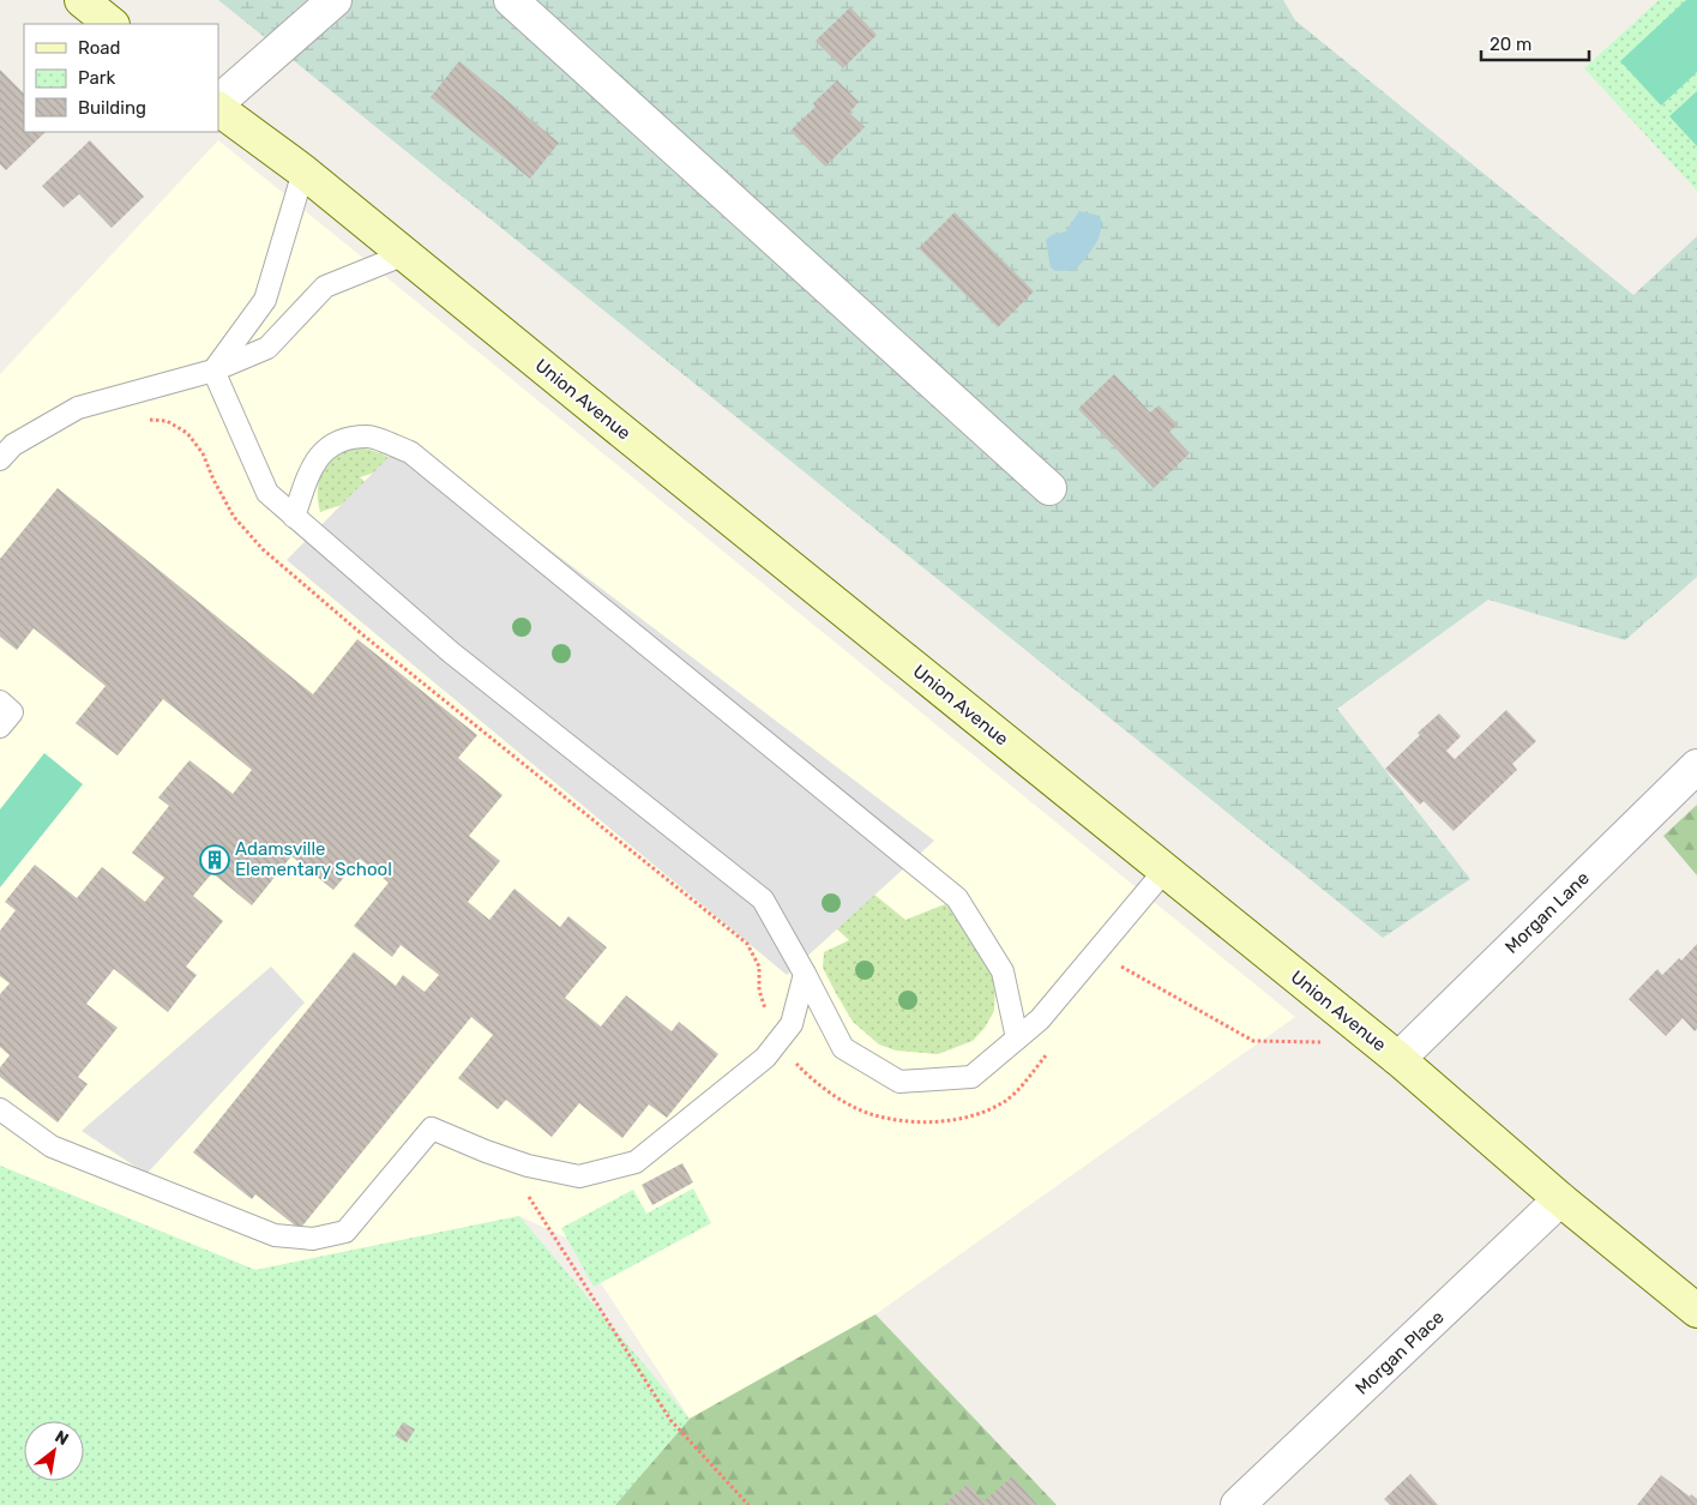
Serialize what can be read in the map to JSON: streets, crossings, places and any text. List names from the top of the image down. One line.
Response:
{"streets":{"street":["Union Avenue","Morgan Lane","Morgan Place"]},"crossings":[["Union Avenue","Morgan Lane"],["Union Avenue","Morgan Place"]],"places":{"building":["Adamsville Elementary School"]},"legend":["Road","Park","Building"],"scale_bar":"20 m","north":"top right"}
